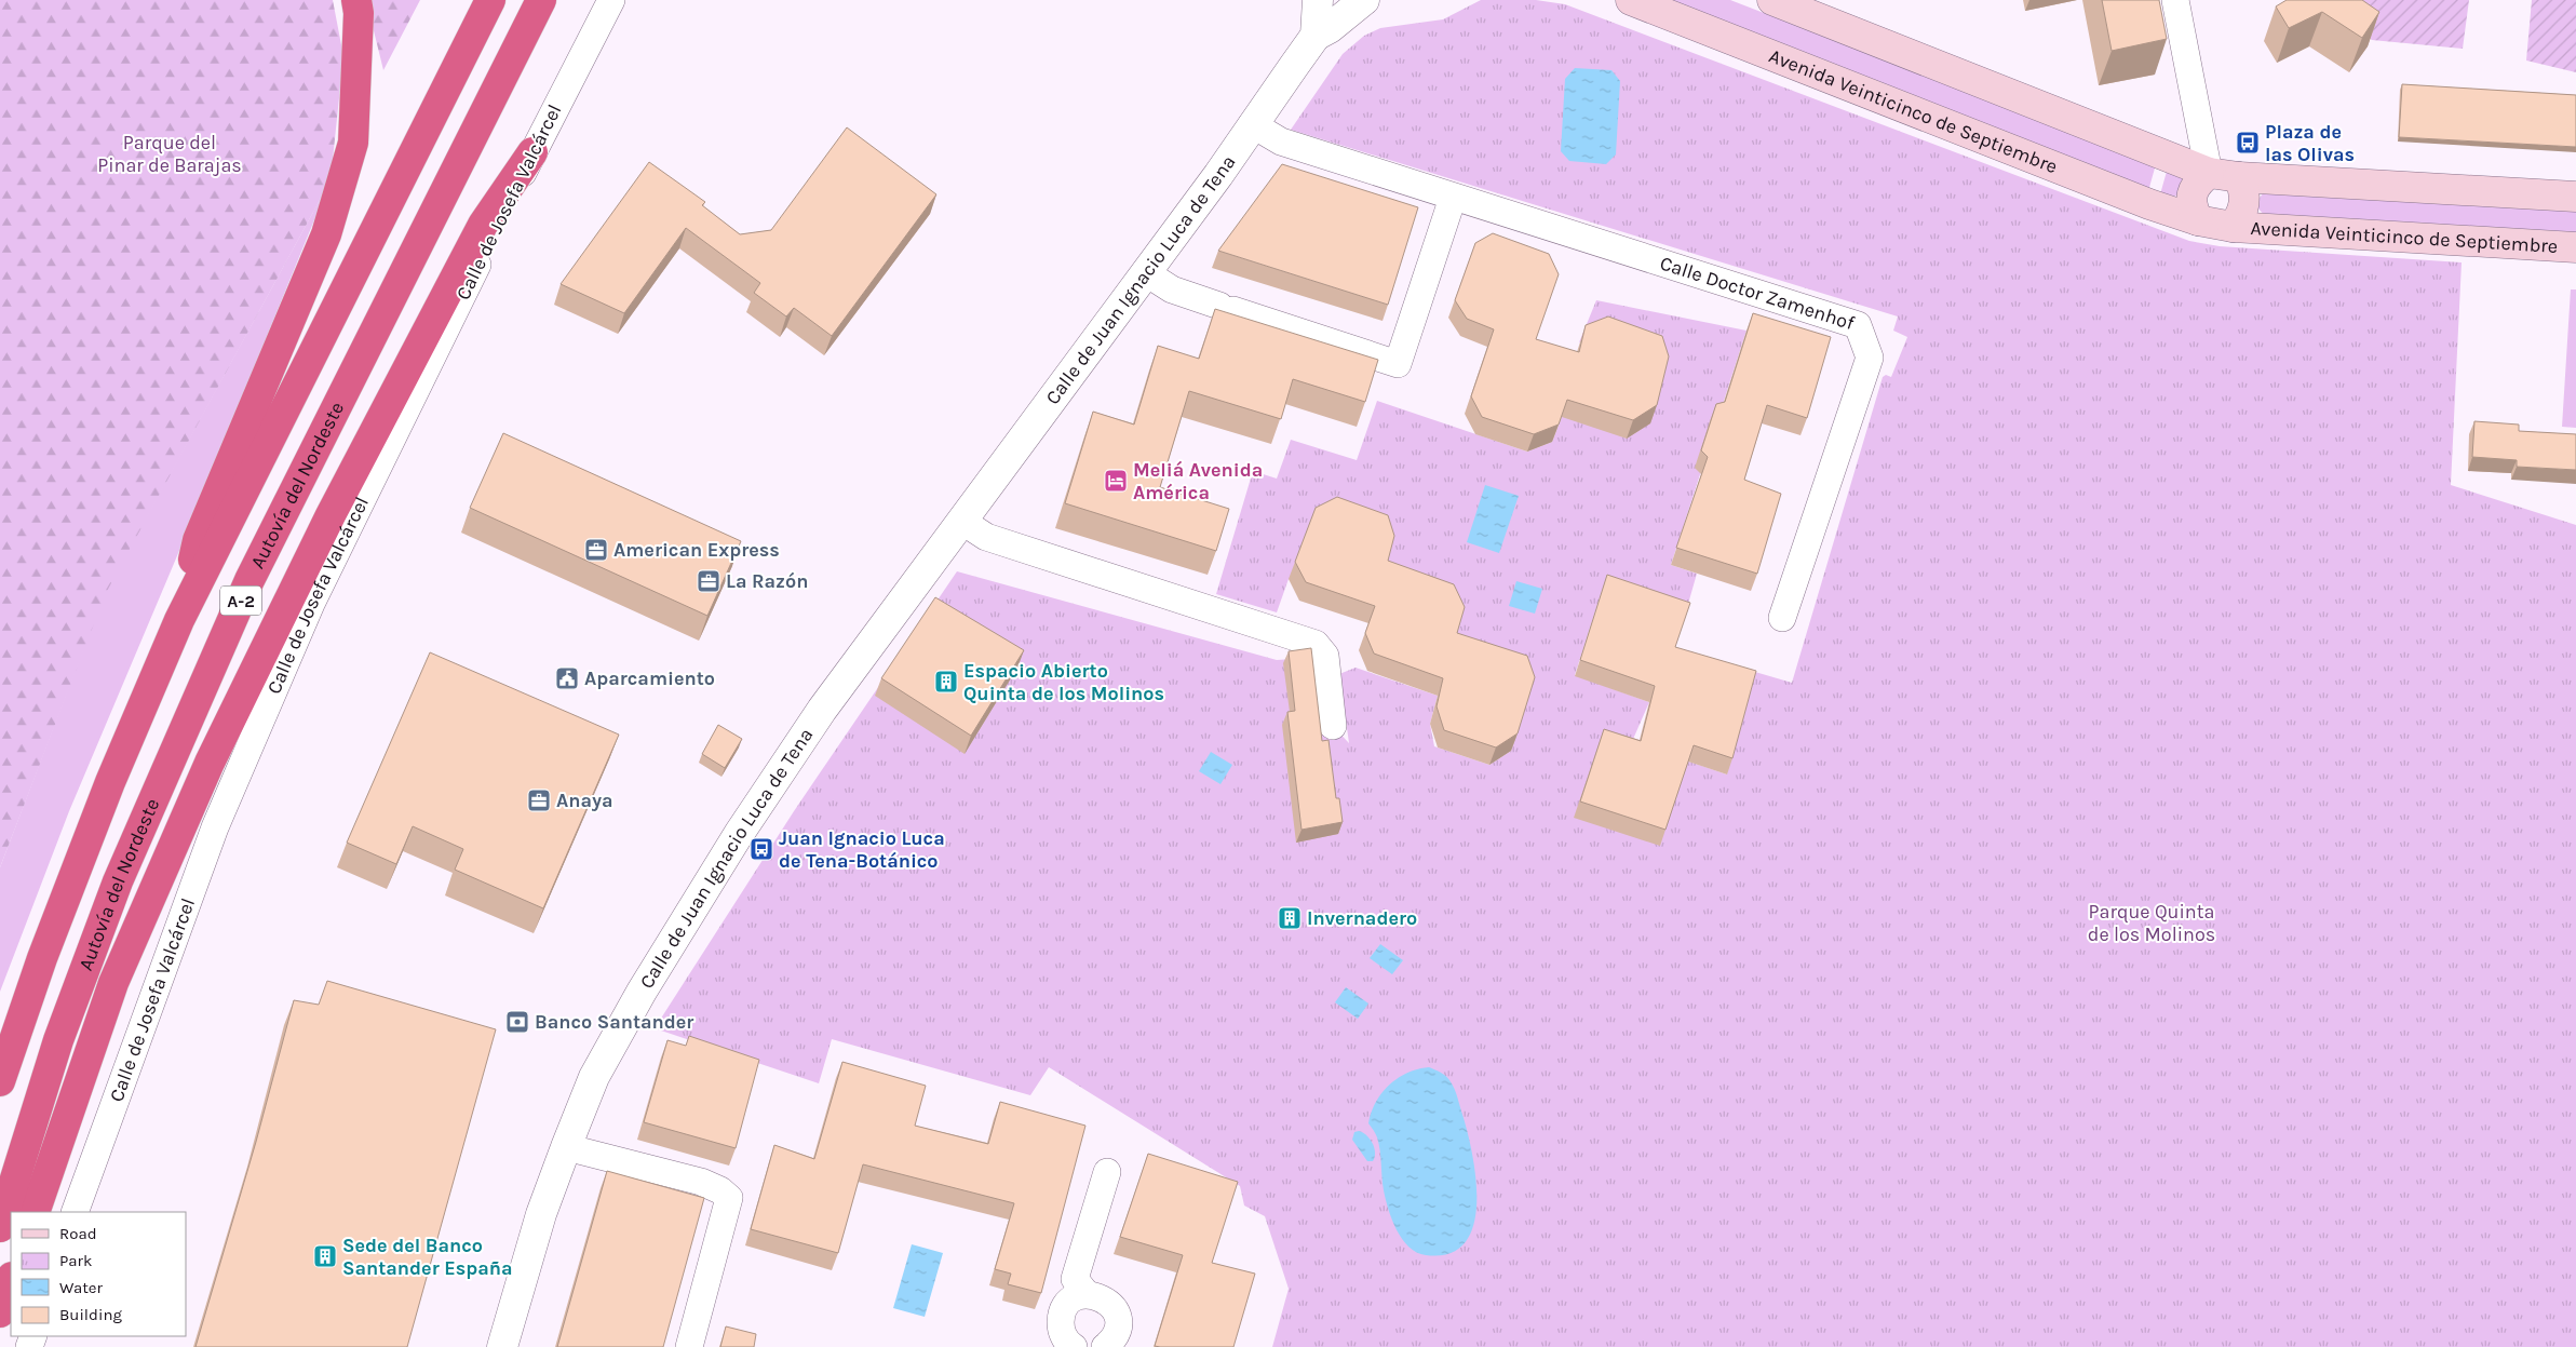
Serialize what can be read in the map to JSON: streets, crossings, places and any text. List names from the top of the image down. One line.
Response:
{"streets":{"highway":["Autovía del Nordeste","A-2"],"main road":["Avenida Veinticinco de Septiembre"],"street":["Calle de Josefa Valcárcel","Calle de Juan Ignacio Luca de Tena","Calle Doctor Zamenhof"]},"crossings":[["Calle de Juan Ignacio Luca de Tena","Calle Doctor Zamenhof"]],"parks":["Parque del Pinar de Barajas","Parque Quinta de los Molinos"],"places":{"bus stop":["Plaza de las Olivas","Juan Ignacio Luca de Tena-Botánico"],"hotel":["Meliá Avenida América"],"office":["American Express","La Razón","Anaya"],"public building":["Aparcamiento"],"building":["Espacio Abierto Quinta de los Molinos","Invernadero","Sede del Banco Santander España"],"bank":["Banco Santander"]},"legend":["Road","Park","Water","Building"]}
